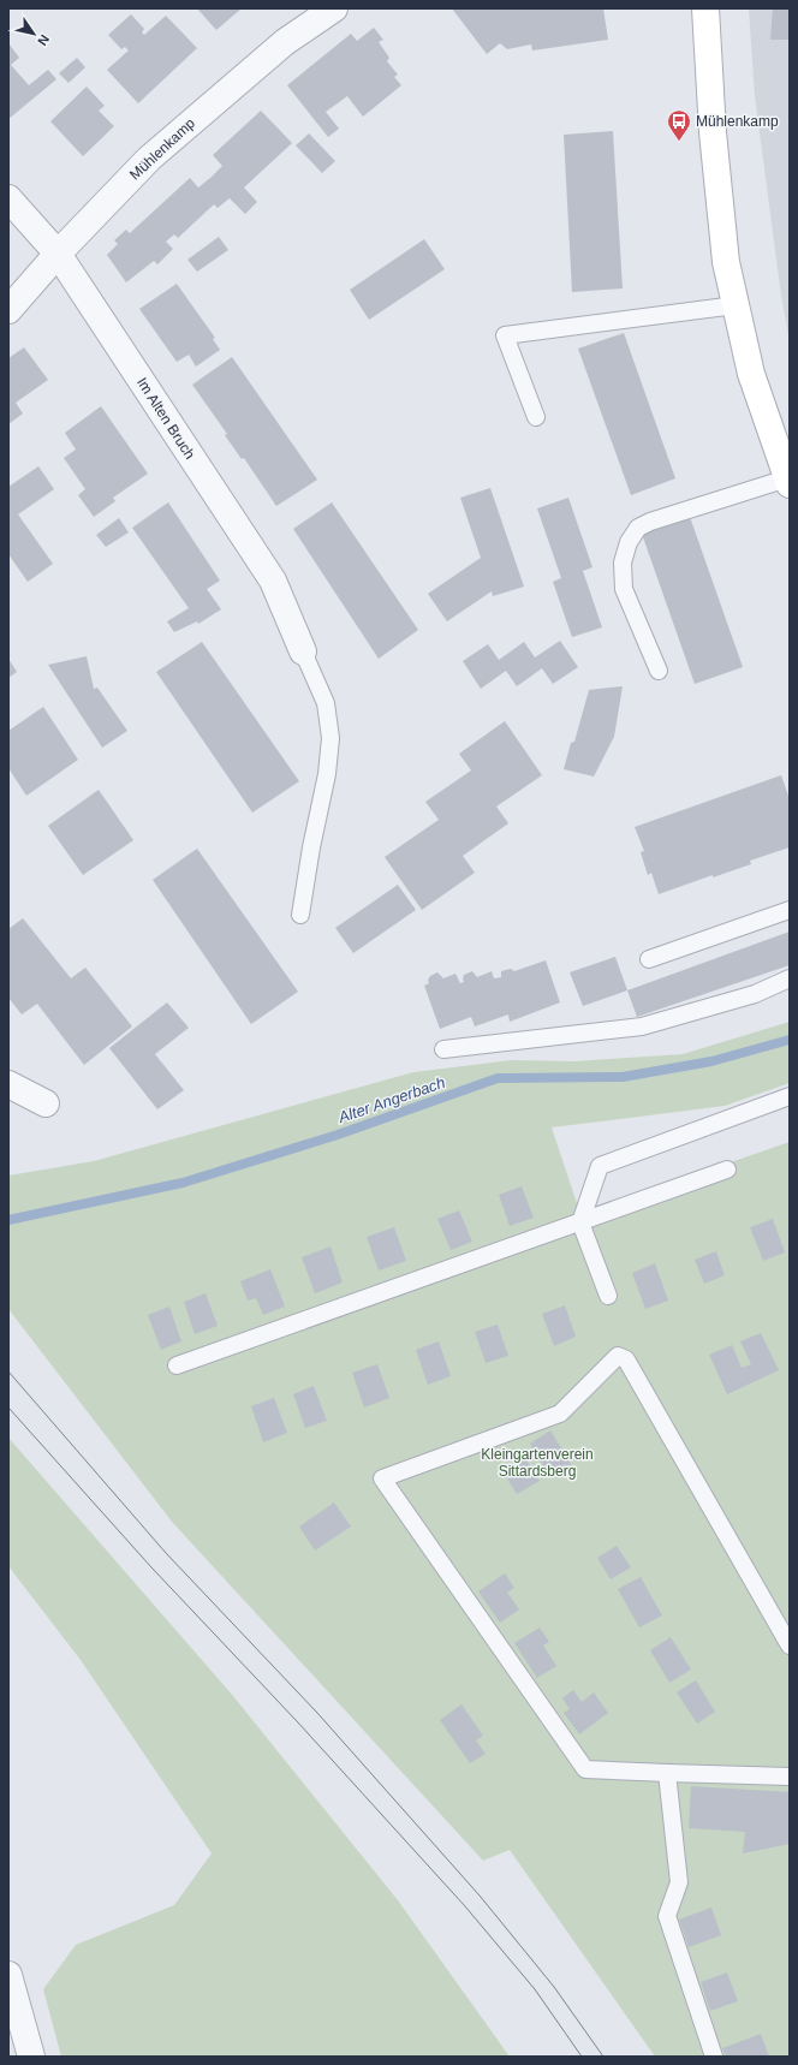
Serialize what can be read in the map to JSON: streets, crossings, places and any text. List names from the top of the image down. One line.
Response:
{"streets":{"street":["Mühlenkamp","Im Alten Bruch"]},"crossings":[["Mühlenkamp","Im Alten Bruch"]],"water":["Alter Angerbach"],"parks":["Kleingartenverein Sittardsberg"],"places":{"bus stop":["Mühlenkamp"]},"north":"bottom right"}
